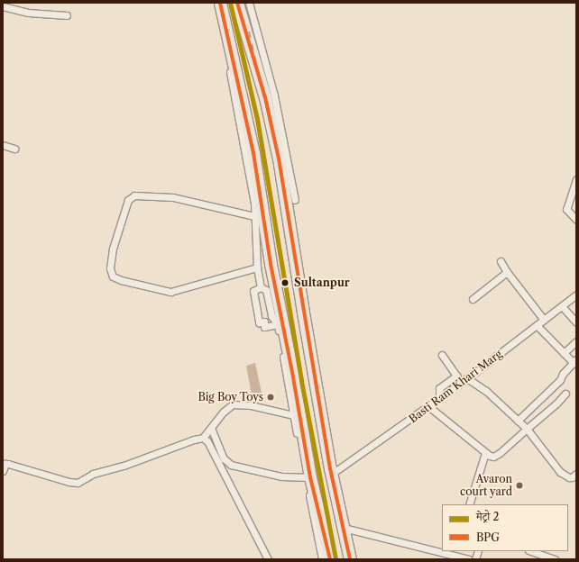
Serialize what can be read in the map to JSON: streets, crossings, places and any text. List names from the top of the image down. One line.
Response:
{"streets":{"street":["Basti Ram Khari Marg"]},"places":["Sultanpur","Big Boy Toys","Avaron court yard"],"lines":["metro line 2","transit line BPG"],"legend":["मेट्रो 2","BPG"]}
